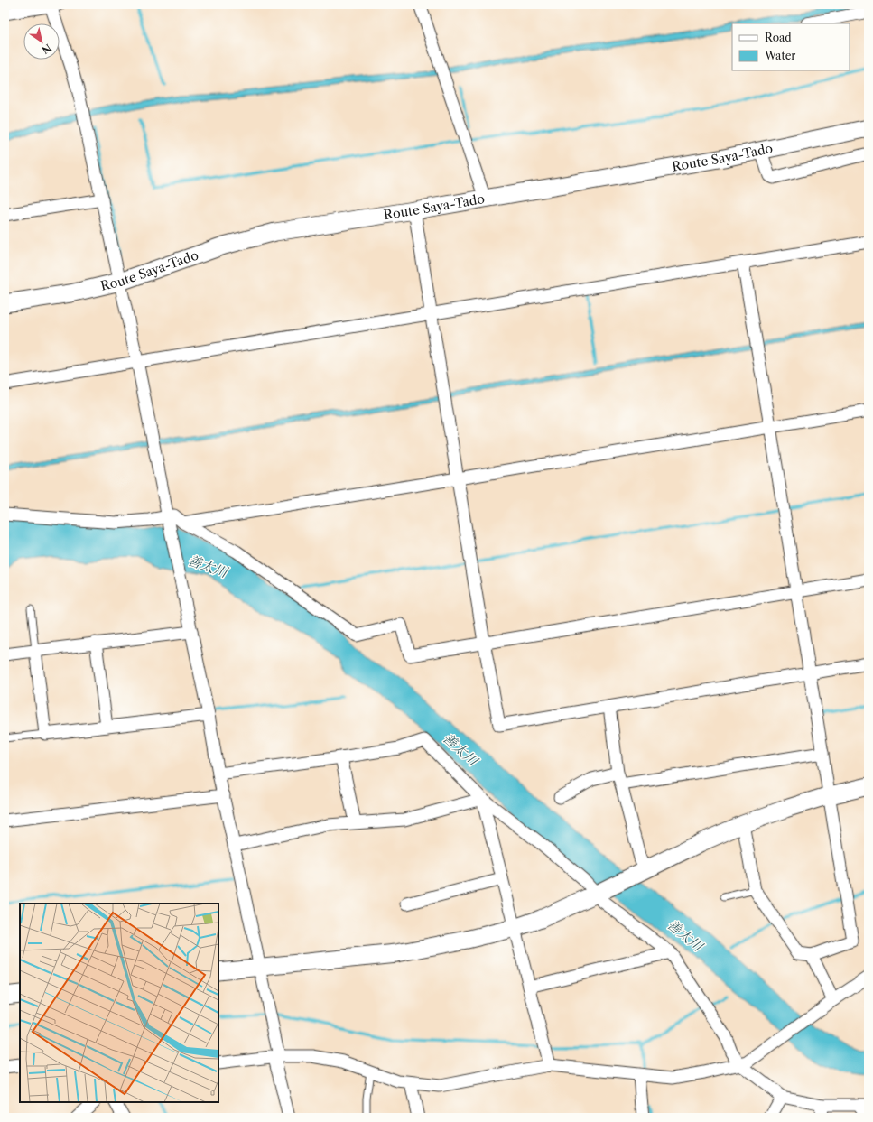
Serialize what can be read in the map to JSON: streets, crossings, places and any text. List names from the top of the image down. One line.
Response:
{"streets":{"main road":["Route Saya-Tado"]},"water":["善太川"],"legend":["Road","Water"],"north":"bottom right"}
